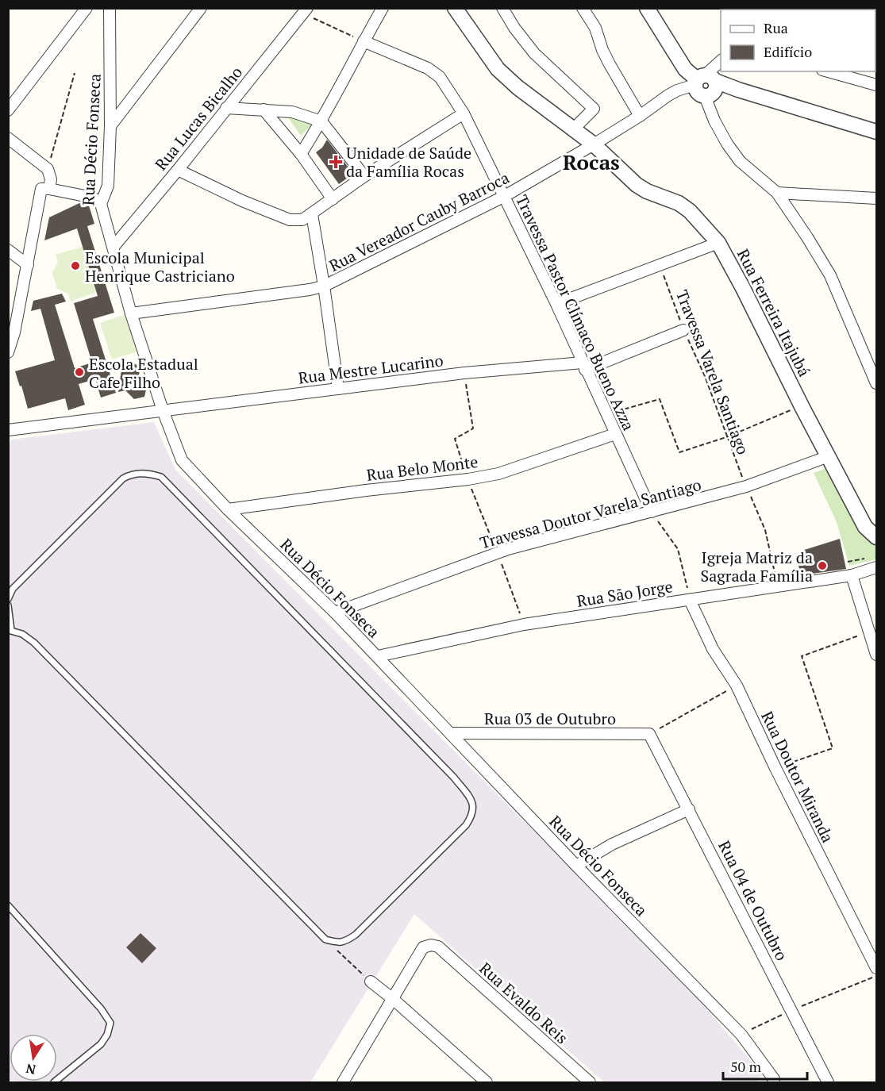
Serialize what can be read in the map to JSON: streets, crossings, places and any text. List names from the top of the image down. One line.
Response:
{"streets":{"street":["Rua Lucas Bicalho","Rua Décio Fonseca","Rua Vereador Cauby Barroca","Travessa Pastor Clímaco Bueno Azza","Rua Ferreira Itajubá","Rua Mestre Lucarino","Rua Belo Monte","Travessa Doutor Varela Santiago","Rua São Jorge","Rua 03 de Outubro","Rua Doutor Miranda","Rua 04 de Outubro","Rua Evaldo Reis"],"path":["Travessa Varela Santiago"]},"crossings":[["Rua Lucas Bicalho","Rua Décio Fonseca"],["Rua Décio Fonseca","Rua Vereador Cauby Barroca"],["Rua Décio Fonseca","Rua Mestre Lucarino"],["Rua Décio Fonseca","Rua Belo Monte"],["Rua Décio Fonseca","Travessa Doutor Varela Santiago"],["Rua Décio Fonseca","Rua São Jorge"],["Rua Décio Fonseca","Rua 03 de Outubro"],["Rua Vereador Cauby Barroca","Travessa Pastor Clímaco Bueno Azza"],["Rua Vereador Cauby Barroca","Rua Ferreira Itajubá"],["Travessa Pastor Clímaco Bueno Azza","Rua Mestre Lucarino"],["Travessa Pastor Clímaco Bueno Azza","Rua Belo Monte"],["Travessa Pastor Clímaco Bueno Azza","Travessa Doutor Varela Santiago"],["Rua Ferreira Itajubá","Travessa Doutor Varela Santiago"],["Rua Mestre Lucarino","Travessa Varela Santiago"],["Travessa Varela Santiago","Travessa Doutor Varela Santiago"],["Travessa Varela Santiago","Rua São Jorge"],["Rua São Jorge","Rua Doutor Miranda"],["Rua 03 de Outubro","Rua 04 de Outubro"]],"districts":["Rocas"],"places":{"health":["Unidade de Saúde da Família Rocas"],"other":["Escola Municipal Henrique Castriciano","Escola Estadual Cafe Filho","Igreja Matriz da Sagrada Família"]},"legend":["Rua","Edifício"],"scale_bar":"50 m","north":"bottom"}
